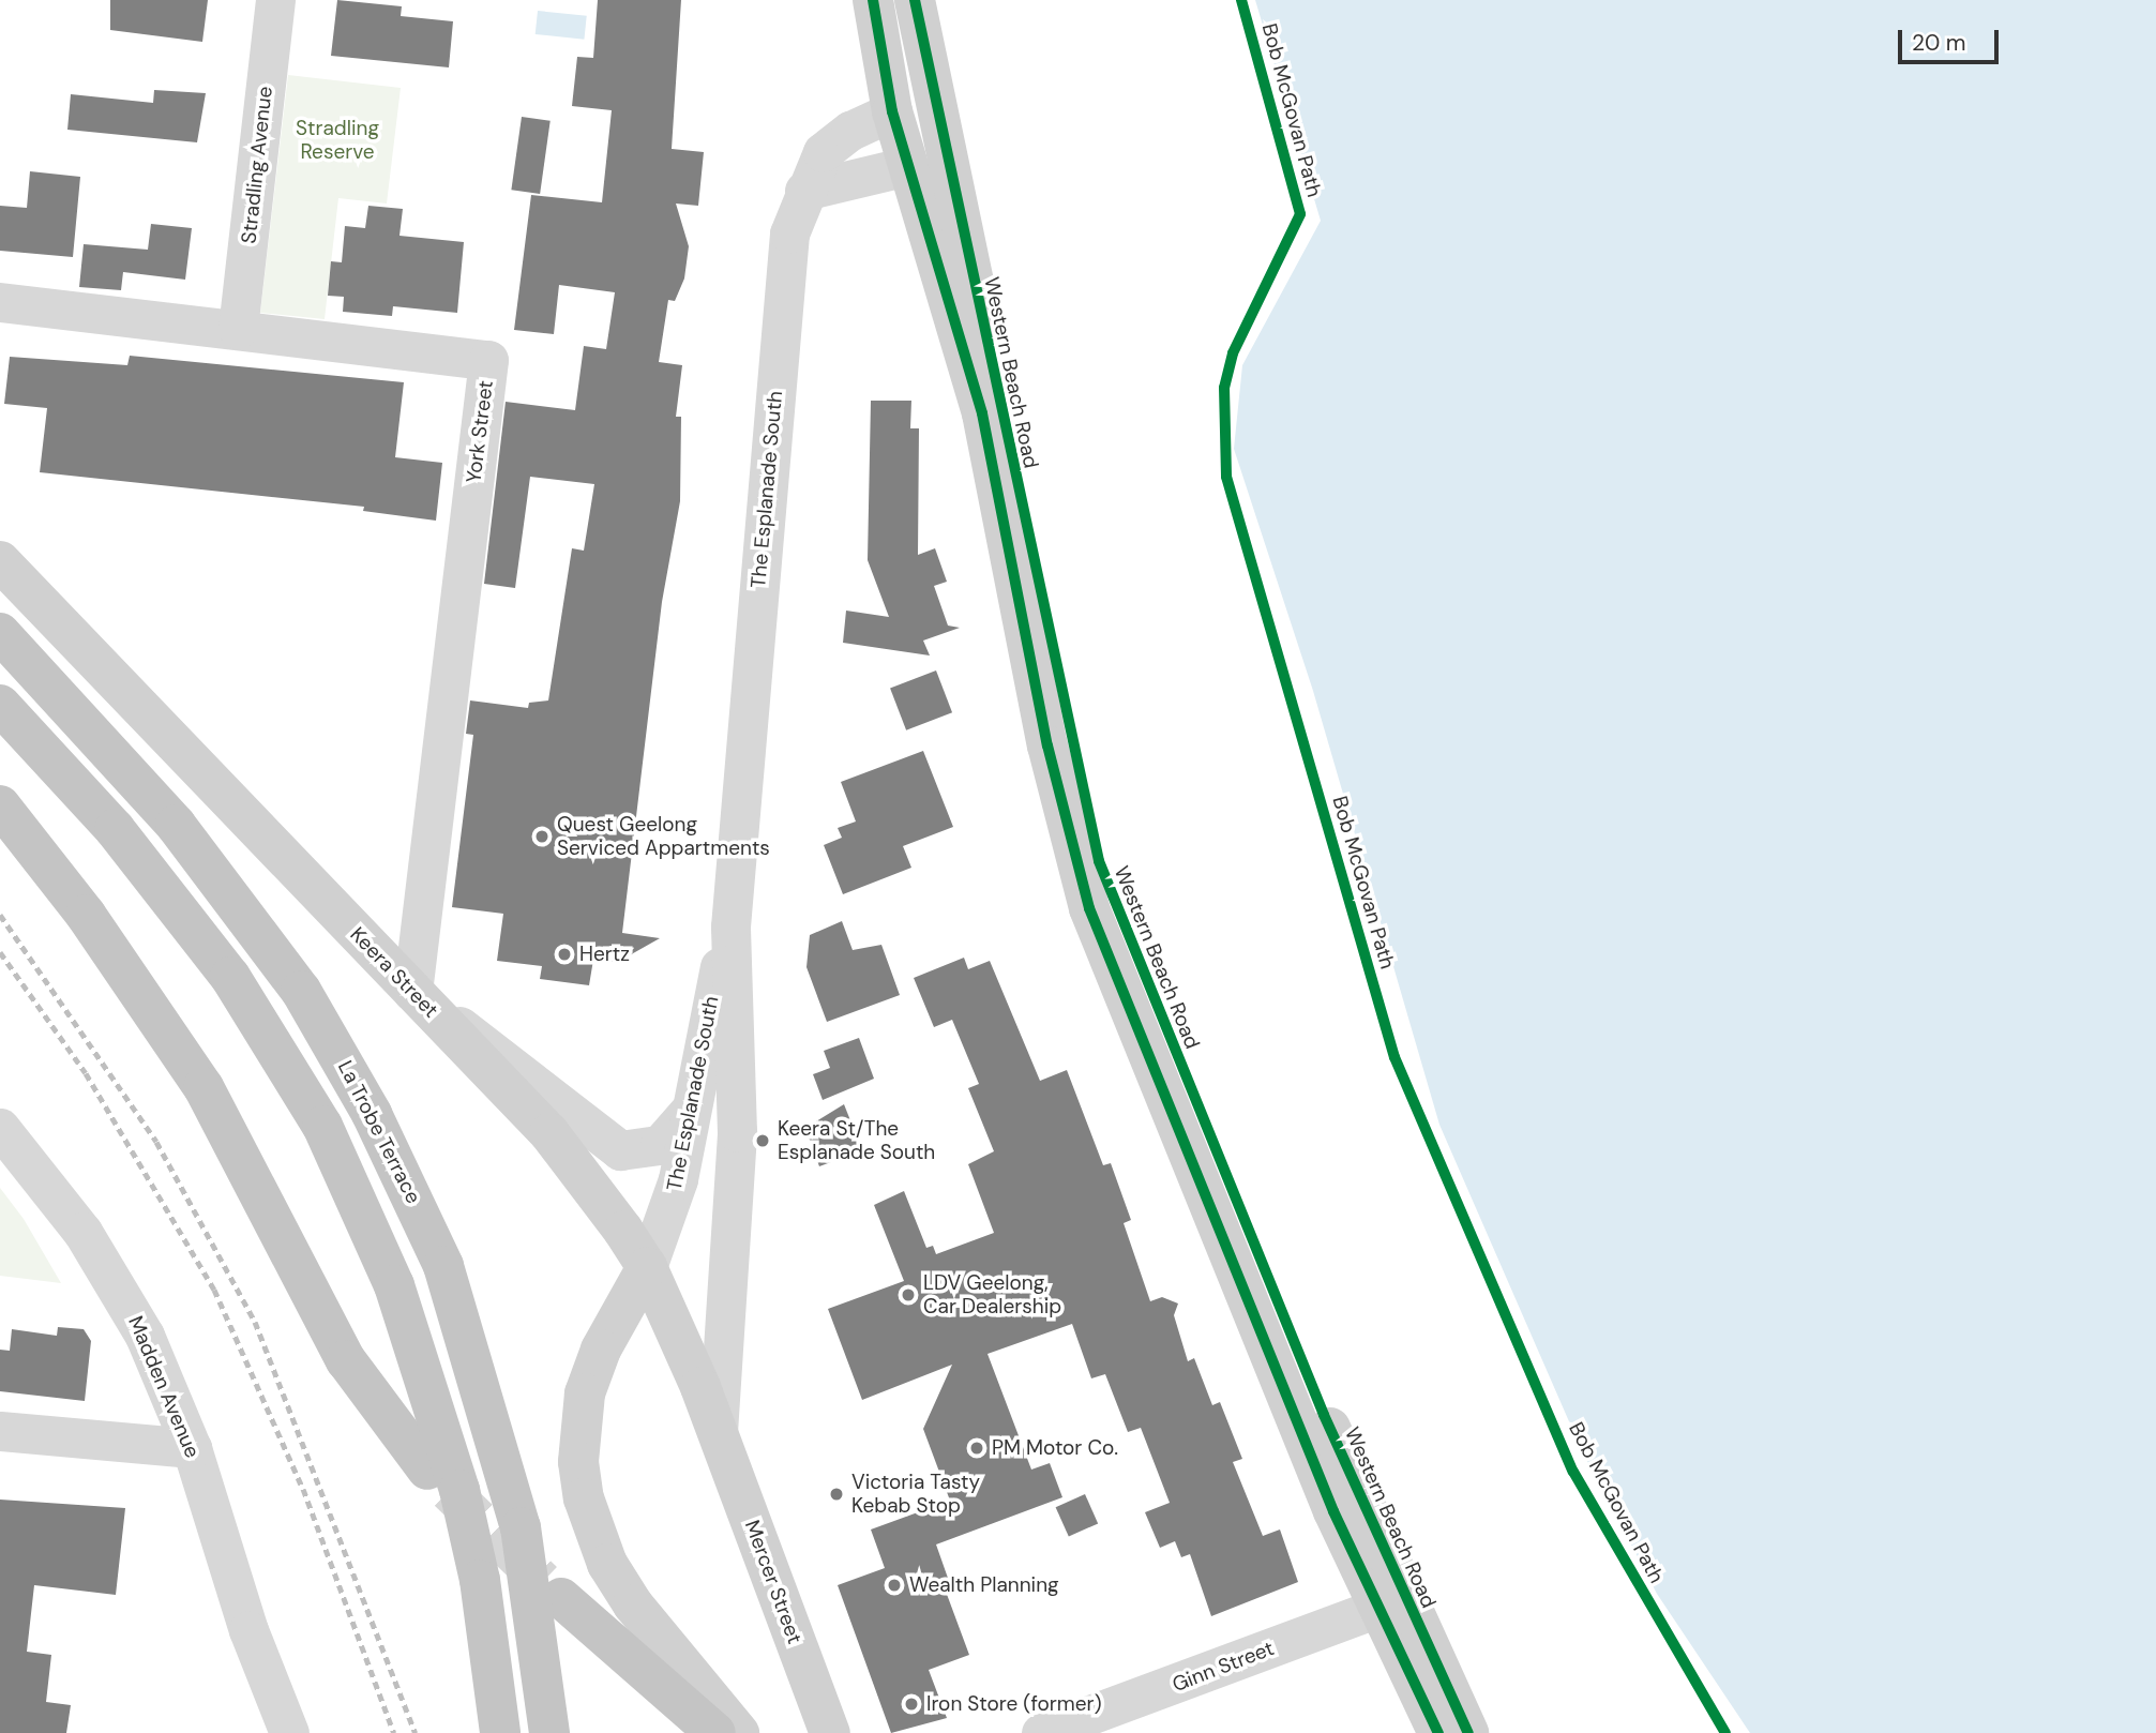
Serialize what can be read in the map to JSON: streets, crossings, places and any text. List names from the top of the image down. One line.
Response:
{"streets":{"highway":["La Trobe Terrace"],"street":["Stradling Avenue","Western Beach Road","York Street","The Esplanade South","Keera Street","Madden Avenue","Mercer Street","Ginn Street"],"cycle path":["Bob McGovan Path"]},"crossings":[["Stradling Avenue","York Street"],["Western Beach Road","Ginn Street"],["York Street","Keera Street"],["The Esplanade South","Keera Street"],["The Esplanade South","Mercer Street"],["Keera Street","Mercer Street"]],"parks":["Stradling Reserve"],"places":["Quest Geelong Serviced Appartments","Hertz","Keera St/The Esplanade South","LDV Geelong, Car Dealership","PM Motor Co.","Victoria Tasty Kebab Stop","Wealth Planning","Iron Store (former)"],"scale_bar":"20 m"}
